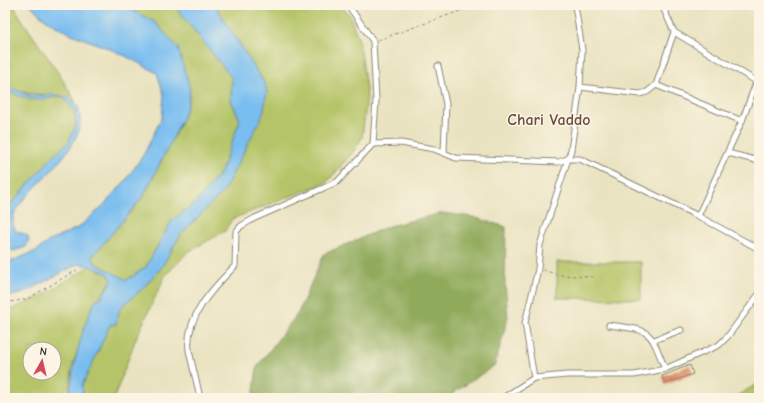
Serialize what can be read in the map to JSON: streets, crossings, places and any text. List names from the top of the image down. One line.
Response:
{"districts":["Chari Vaddo"],"north":"top"}
